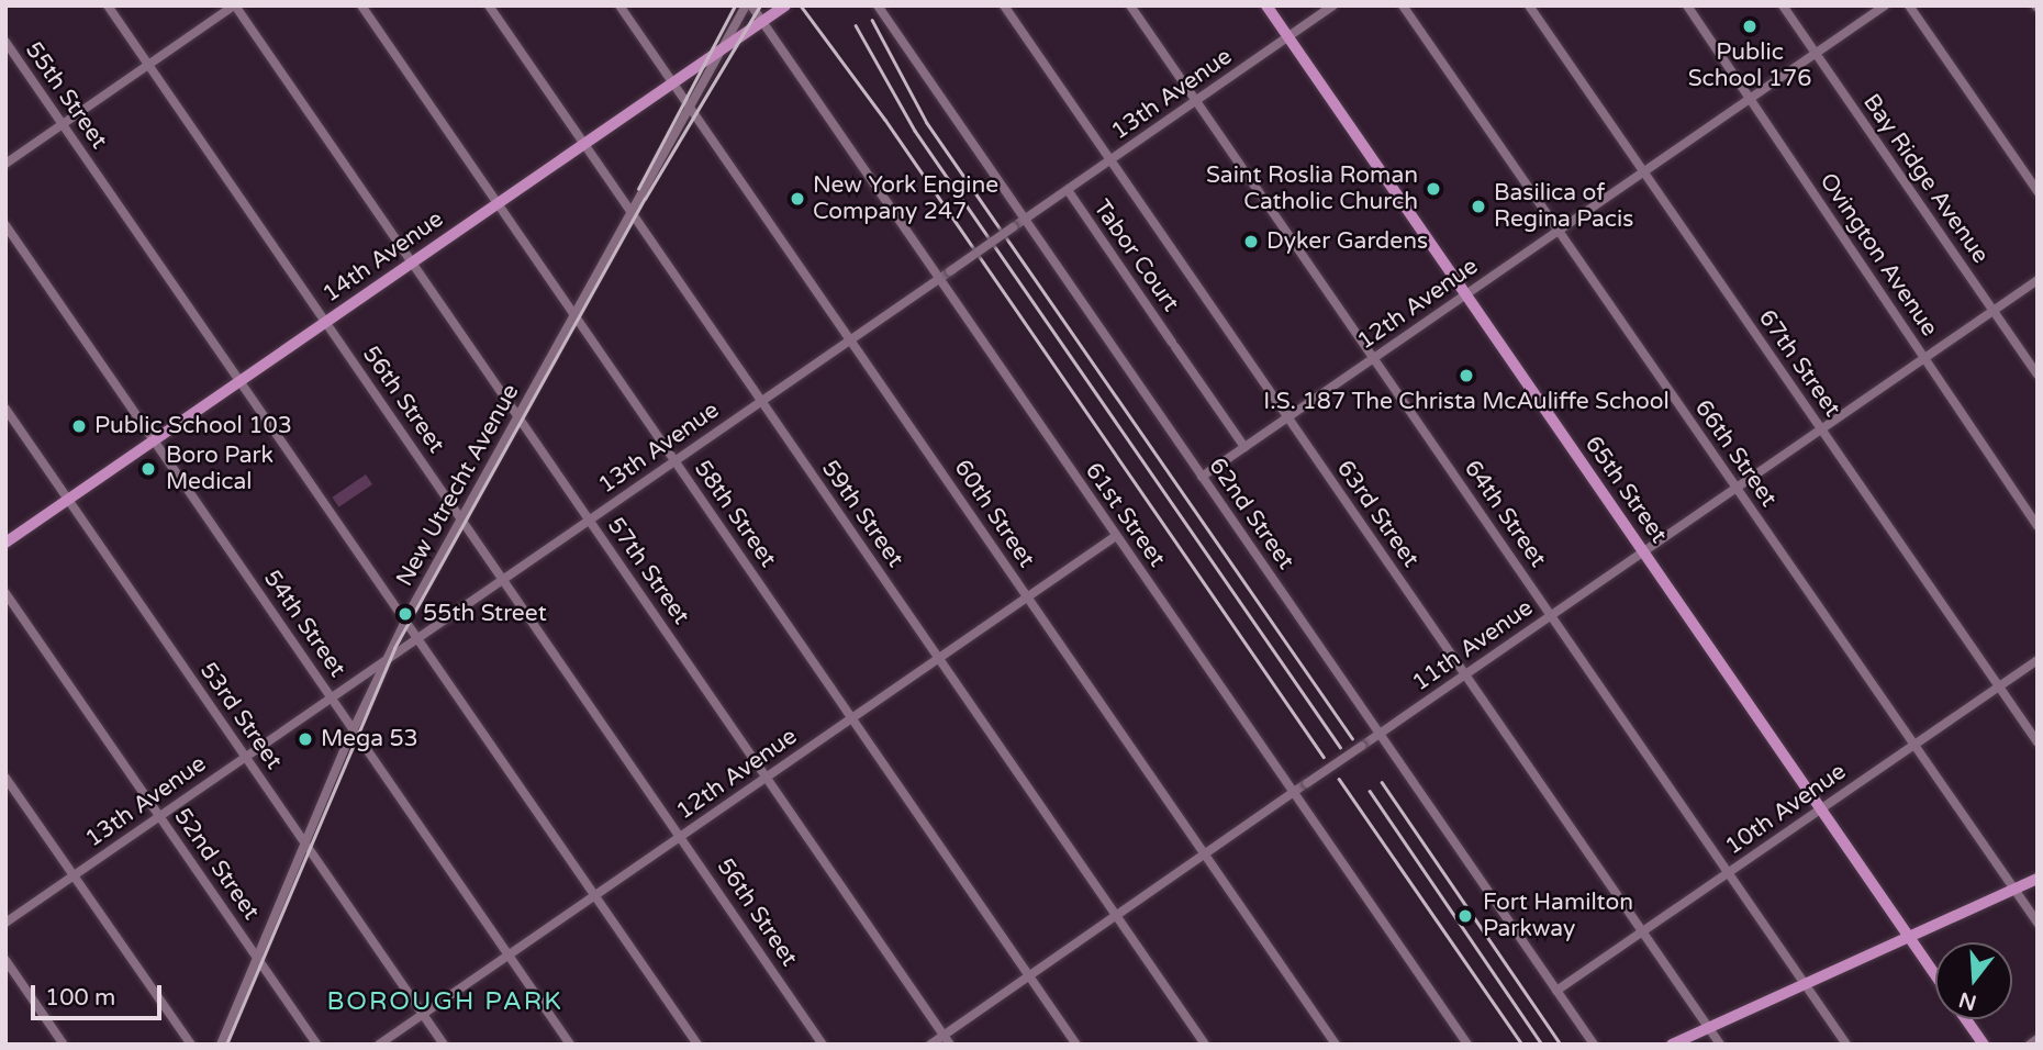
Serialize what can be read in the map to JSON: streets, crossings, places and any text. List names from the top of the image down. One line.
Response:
{"streets":{"main road":["14th Avenue","65th Street"],"street":["13th Avenue","55th Street","Bay Ridge Avenue","Ovington Avenue","Tabor Court","12th Avenue","67th Street","56th Street","66th Street","New Utrecht Avenue","58th Street","59th Street","60th Street","62nd Street","63rd Street","64th Street","61st Street","57th Street","54th Street","11th Avenue","53rd Street","10th Avenue","52nd Street"]},"crossings":[["13th Avenue","55th Street"],["13th Avenue","Tabor Court"],["13th Avenue","56th Street"],["13th Avenue","New Utrecht Avenue"],["13th Avenue","65th Street"],["13th Avenue","58th Street"],["13th Avenue","59th Street"],["13th Avenue","60th Street"],["13th Avenue","62nd Street"],["13th Avenue","63rd Street"],["13th Avenue","64th Street"],["13th Avenue","61st Street"],["13th Avenue","57th Street"],["13th Avenue","54th Street"],["13th Avenue","53rd Street"],["13th Avenue","52nd Street"],["55th Street","14th Avenue"],["55th Street","12th Avenue"],["55th Street","New Utrecht Avenue"],["Bay Ridge Avenue","12th Avenue"],["Bay Ridge Avenue","11th Avenue"],["Ovington Avenue","12th Avenue"],["Ovington Avenue","11th Avenue"],["Tabor Court","12th Avenue"],["14th Avenue","56th Street"],["14th Avenue","New Utrecht Avenue"],["14th Avenue","58th Street"],["14th Avenue","59th Street"],["14th Avenue","60th Street"],["14th Avenue","61st Street"],["14th Avenue","57th Street"],["14th Avenue","54th Street"],["14th Avenue","53rd Street"],["12th Avenue","67th Street"],["12th Avenue","56th Street"],["12th Avenue","66th Street"],["12th Avenue","65th Street"],["12th Avenue","58th Street"],["12th Avenue","59th Street"],["12th Avenue","60th Street"],["12th Avenue","62nd Street"],["12th Avenue","63rd Street"],["12th Avenue","64th Street"],["12th Avenue","61st Street"],["12th Avenue","57th Street"],["12th Avenue","54th Street"],["12th Avenue","53rd Street"],["67th Street","11th Avenue"],["67th Street","10th Avenue"],["56th Street","New Utrecht Avenue"],["66th Street","11th Avenue"],["66th Street","10th Avenue"],["New Utrecht Avenue","58th Street"],["New Utrecht Avenue","59th Street"],["New Utrecht Avenue","60th Street"],["New Utrecht Avenue","61st Street"],["New Utrecht Avenue","57th Street"],["New Utrecht Avenue","54th Street"],["New Utrecht Avenue","53rd Street"],["New Utrecht Avenue","52nd Street"],["65th Street","11th Avenue"],["65th Street","10th Avenue"],["58th Street","11th Avenue"],["59th Street","11th Avenue"],["60th Street","11th Avenue"],["62nd Street","11th Avenue"],["62nd Street","10th Avenue"],["63rd Street","11th Avenue"],["63rd Street","10th Avenue"],["64th Street","11th Avenue"],["64th Street","10th Avenue"],["61st Street","11th Avenue"],["57th Street","11th Avenue"]],"districts":["BOROUGH PARK"],"places":["Public School 176","Saint Roslia Roman Catholic Church","New York Engine Company 247","Basilica of Regina Pacis","Dyker Gardens","I.S. 187 The Christa McAuliffe School","Public School 103","Boro Park Medical","55th Street","Mega 53","Fort Hamilton Parkway"],"scale_bar":"100 m","north":"bottom"}
